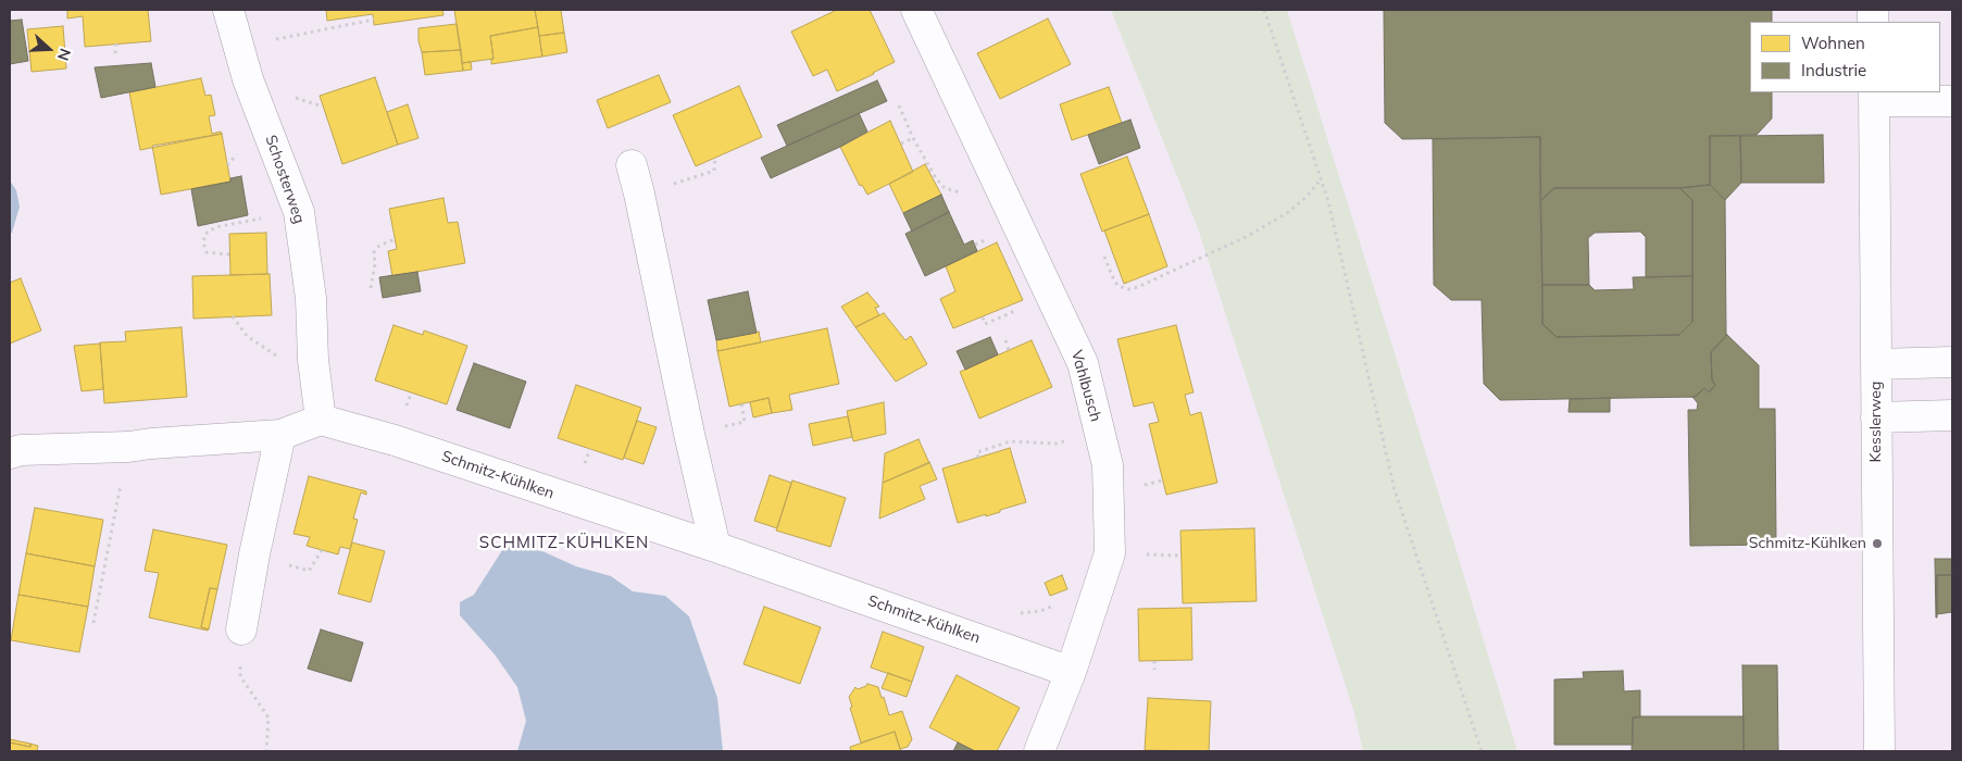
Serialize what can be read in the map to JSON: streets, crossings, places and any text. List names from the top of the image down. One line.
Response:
{"streets":{"street":["Schosterweg","Vahlbusch","Kesslerweg","Schmitz-Kühlken"]},"crossings":[["Schosterweg","Schmitz-Kühlken"],["Vahlbusch","Schmitz-Kühlken"]],"districts":["SCHMITZ-KÜHLKEN"],"places":["Schmitz-Kühlken"],"legend":["Wohnen","Industrie"],"north":"right"}
